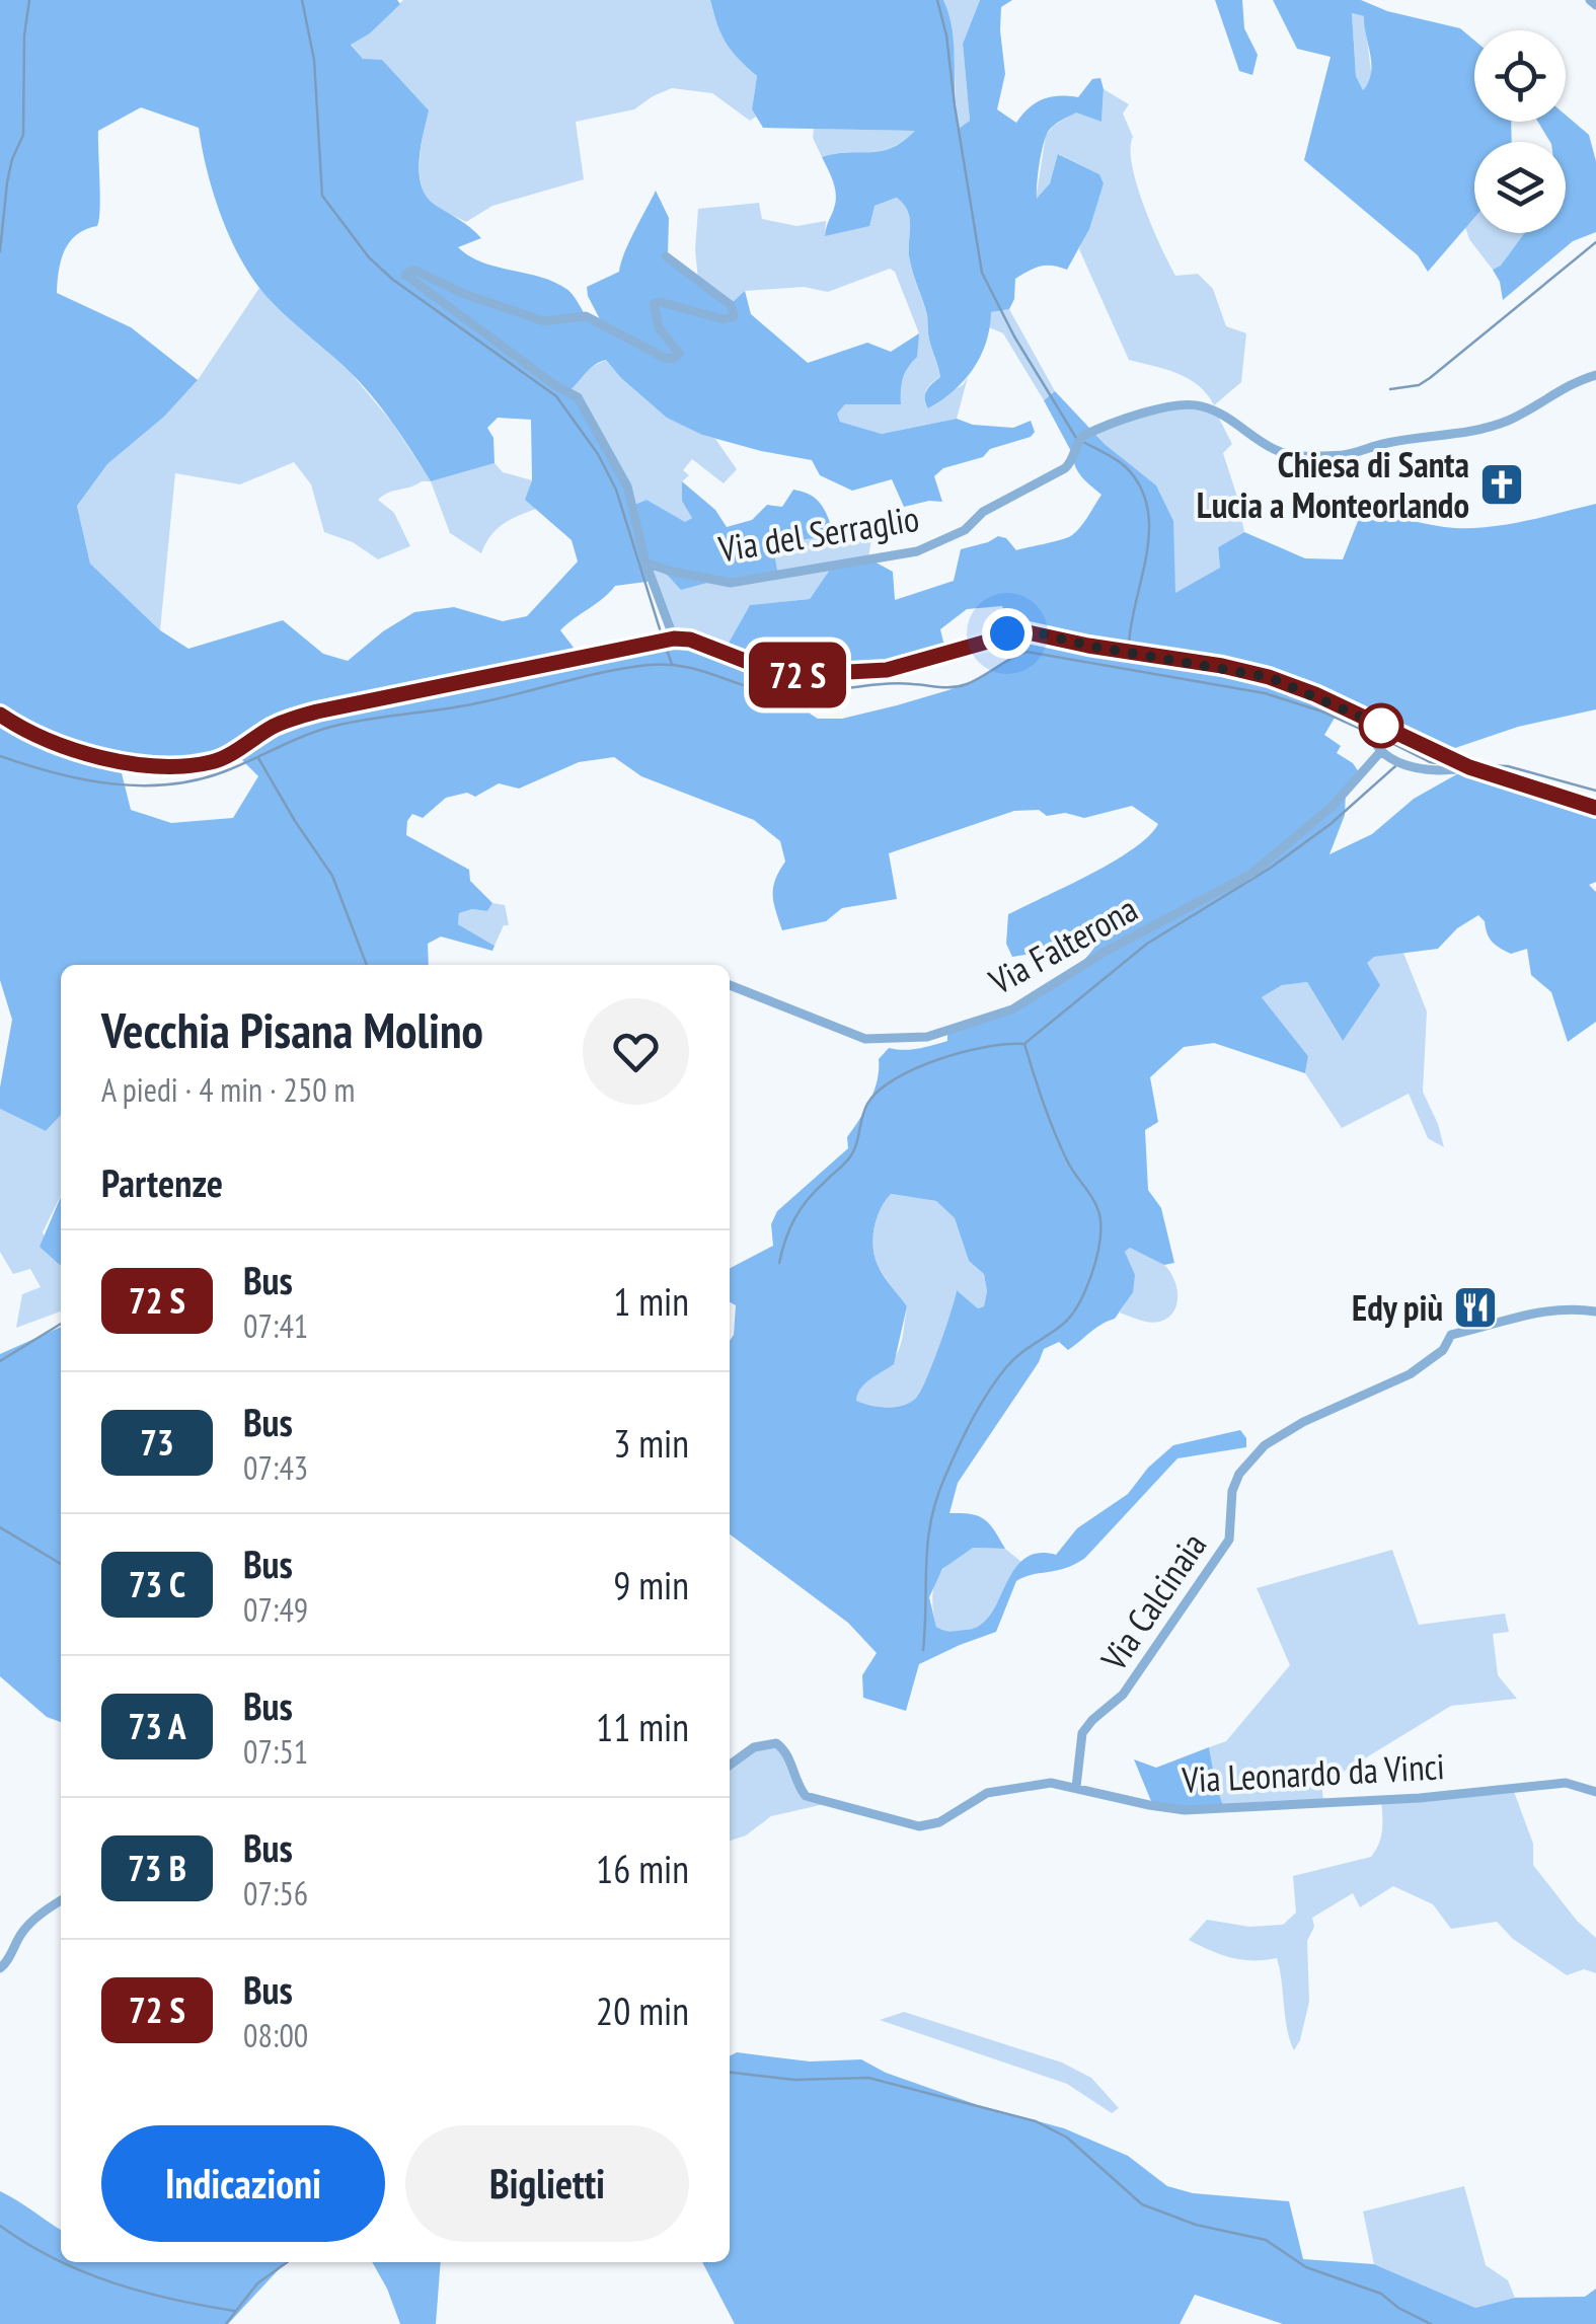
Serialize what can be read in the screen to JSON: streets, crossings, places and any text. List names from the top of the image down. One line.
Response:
{"streets":{"street":["Via del Serraglio","Via Falterona","Via Calcinaia","Via Leonardo da Vinci"]},"crossings":[["Via Calcinaia","Via Leonardo da Vinci"]],"places":{"church":["Chiesa di Santa Lucia a Monteorlando"],"restaurant":["Edy più"]},"page":{"on_map":"72 S","heading":[["Vecchia Pisana Molino","A piedi · 4 min · 250 m"],"Partenze"],"list":[{"mark":"72 S","name":"Bus","note":"07:41","value":"1 min"},{"mark":"73","name":"Bus","note":"07:43","value":"3 min"},{"mark":"73 C","name":"Bus","note":"07:49","value":"9 min"},{"mark":"73 A","name":"Bus","note":"07:51","value":"11 min"},{"mark":"73 B","name":"Bus","note":"07:56","value":"16 min"},{"mark":"72 S","name":"Bus","note":"08:00","value":"20 min"}],"buttons":["Indicazioni","Biglietti"]}}
